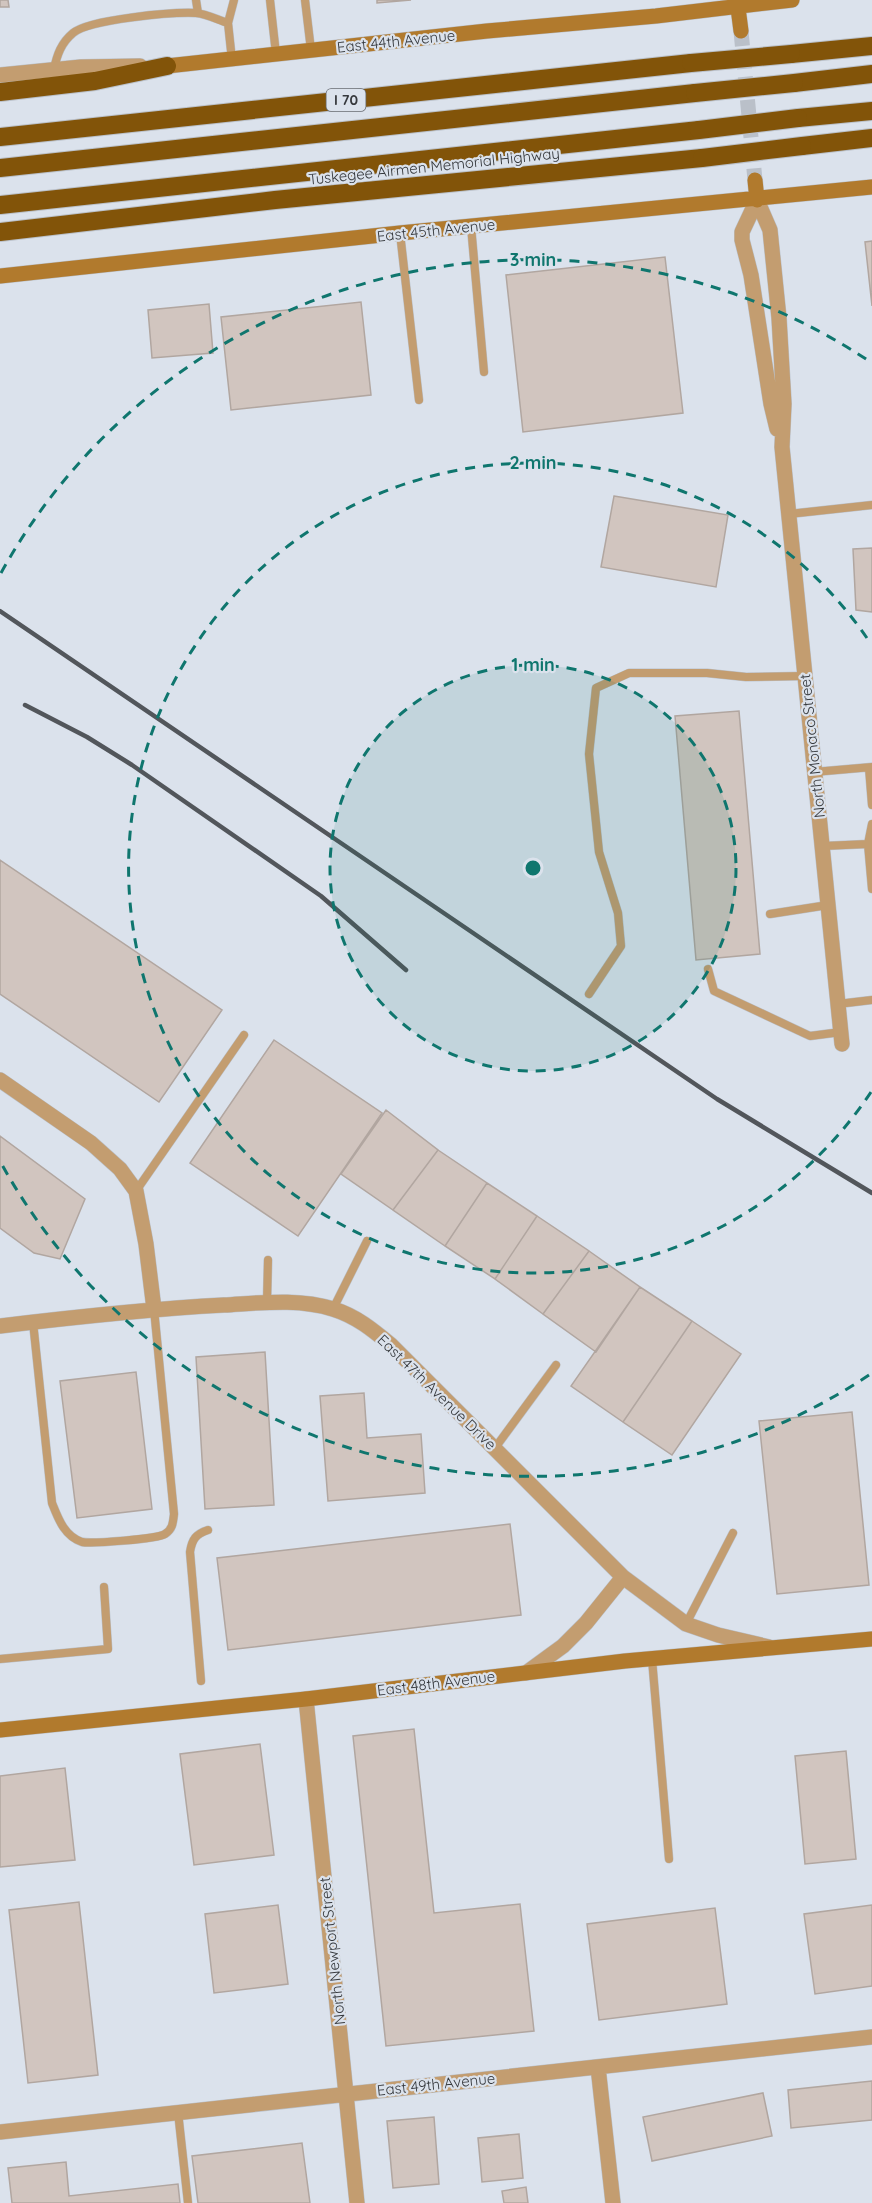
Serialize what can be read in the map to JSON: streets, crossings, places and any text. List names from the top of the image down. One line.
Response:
{"streets":{"highway":["I 70","Tuskegee Airmen Memorial Highway"],"main road":["East 44th Avenue","East 45th Avenue","North Monaco Street","East 48th Avenue"],"street":["East 47th Avenue Drive","North Newport Street","East 49th Avenue"]},"crossings":[["East 45th Avenue","North Monaco Street"],["East 47th Avenue Drive","East 48th Avenue"],["East 48th Avenue","North Newport Street"],["North Newport Street","East 49th Avenue"]],"rings":["3 min","2 min","1 min"]}
